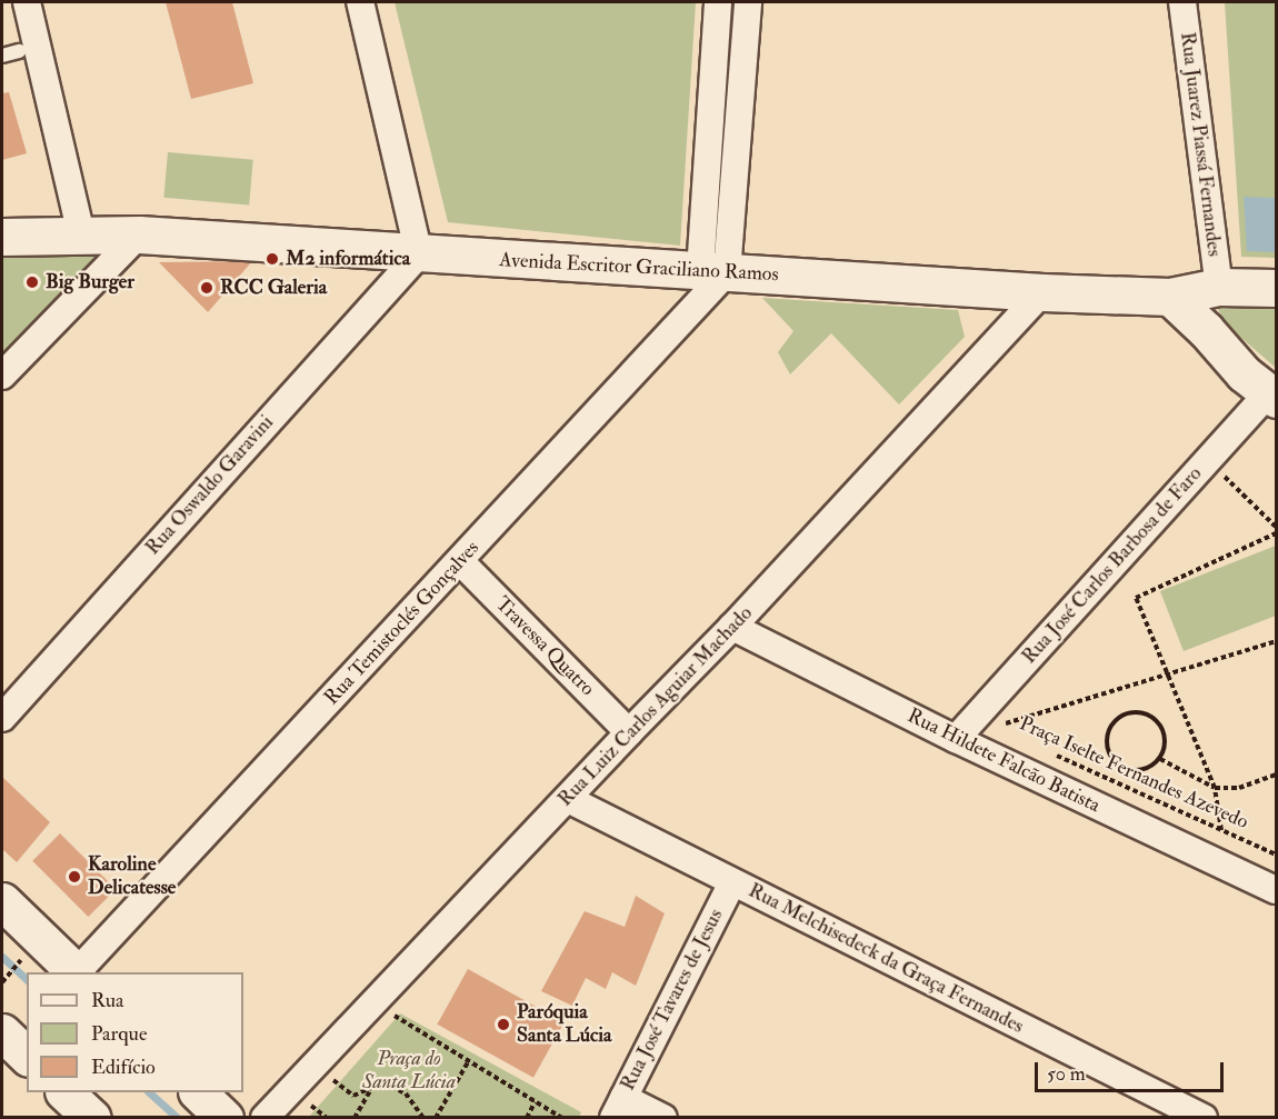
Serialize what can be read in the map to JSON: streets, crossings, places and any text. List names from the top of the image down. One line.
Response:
{"streets":{"street":["Rua Juarez Piassá Fernandes","Avenida Escritor Graciliano Ramos","Rua Oswaldo Garavini","Rua José Carlos Barbosa de Faro","Rua Temistoclés Gonçalves","Travessa Quatro","Rua Luiz Carlos Aguiar Machado","Rua Hildete Falcão Batista","Rua Melchisedeck da Graça Fernandes","Rua José Tavares de Jesus"],"path":["Praça Iselte Fernandes Azevedo"]},"crossings":[["Rua Juarez Piassá Fernandes","Avenida Escritor Graciliano Ramos"],["Avenida Escritor Graciliano Ramos","Rua Oswaldo Garavini"],["Avenida Escritor Graciliano Ramos","Rua Temistoclés Gonçalves"],["Avenida Escritor Graciliano Ramos","Rua Luiz Carlos Aguiar Machado"],["Rua José Carlos Barbosa de Faro","Rua Hildete Falcão Batista"],["Rua Temistoclés Gonçalves","Travessa Quatro"],["Travessa Quatro","Rua Luiz Carlos Aguiar Machado"],["Rua Luiz Carlos Aguiar Machado","Rua Hildete Falcão Batista"],["Rua Luiz Carlos Aguiar Machado","Rua Melchisedeck da Graça Fernandes"],["Rua Melchisedeck da Graça Fernandes","Rua José Tavares de Jesus"]],"parks":["Praça do Santa Lúcia"],"places":["M2 informática","Big Burger","RCC Galeria","Karoline Delicatesse","Paróquia Santa Lúcia"],"legend":["Rua","Parque","Edifício"],"scale_bar":"50 m"}
